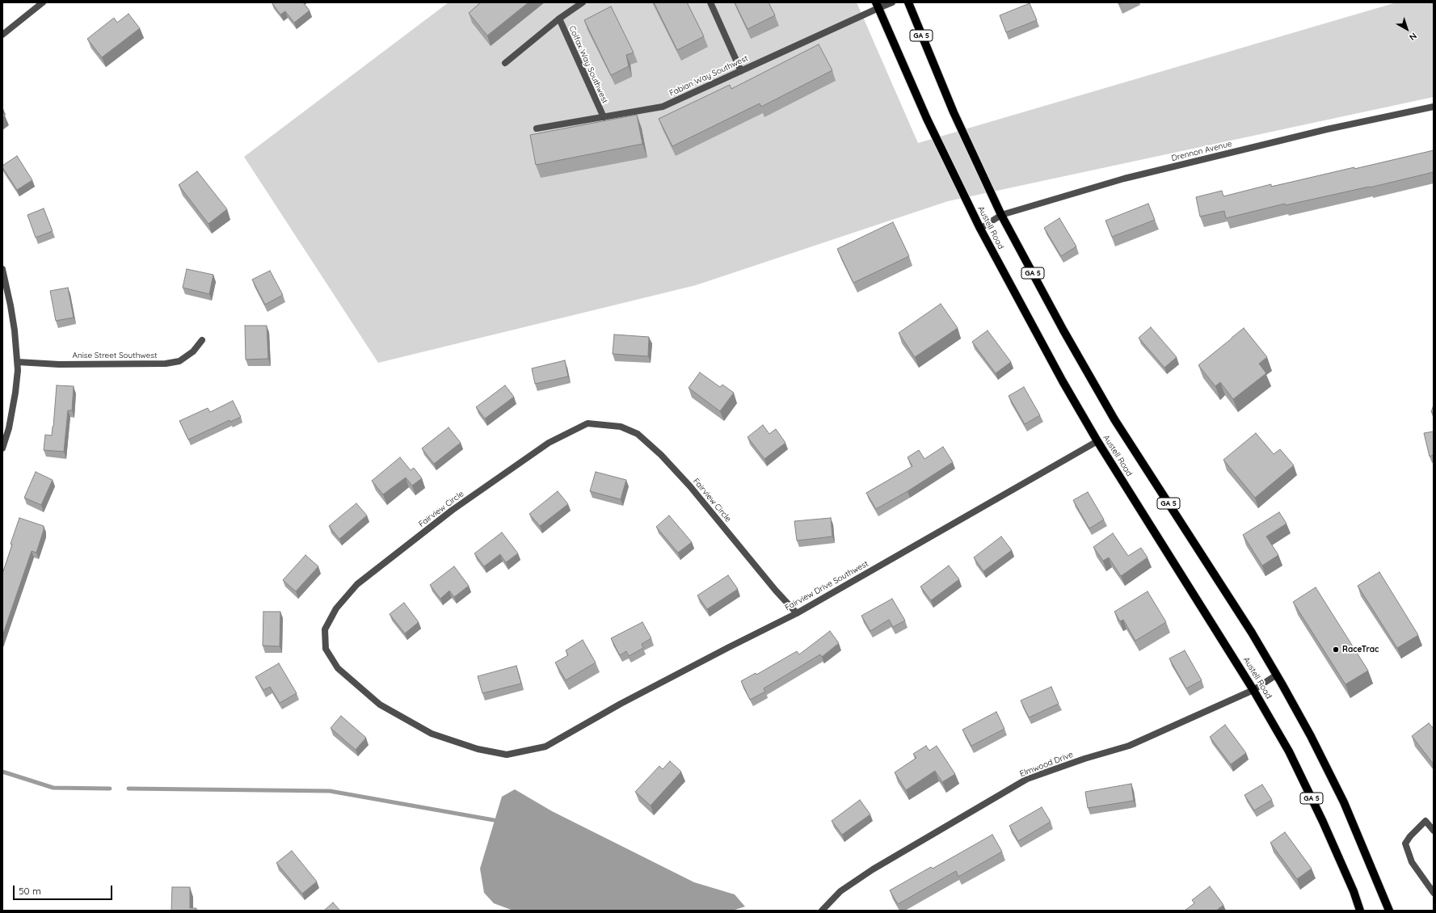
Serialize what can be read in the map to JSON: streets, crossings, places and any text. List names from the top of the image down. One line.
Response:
{"streets":{"main road":["GA 5","Austell Road"],"street":["Colfax Way Southwest","Fabian Way Southwest","Drennon Avenue","Anise Street Southwest","Fairview Circle","Fairview Drive Southwest","Elmwood Drive"]},"crossings":[["Colfax Way Southwest","Fabian Way Southwest"],["Fabian Way Southwest","Austell Road"],["Drennon Avenue","Austell Road"],["Austell Road","Fairview Drive Southwest"],["Austell Road","Elmwood Drive"],["Fairview Circle","Fairview Drive Southwest"]],"places":["RaceTrac"],"scale_bar":"50 m","north":"bottom right"}
